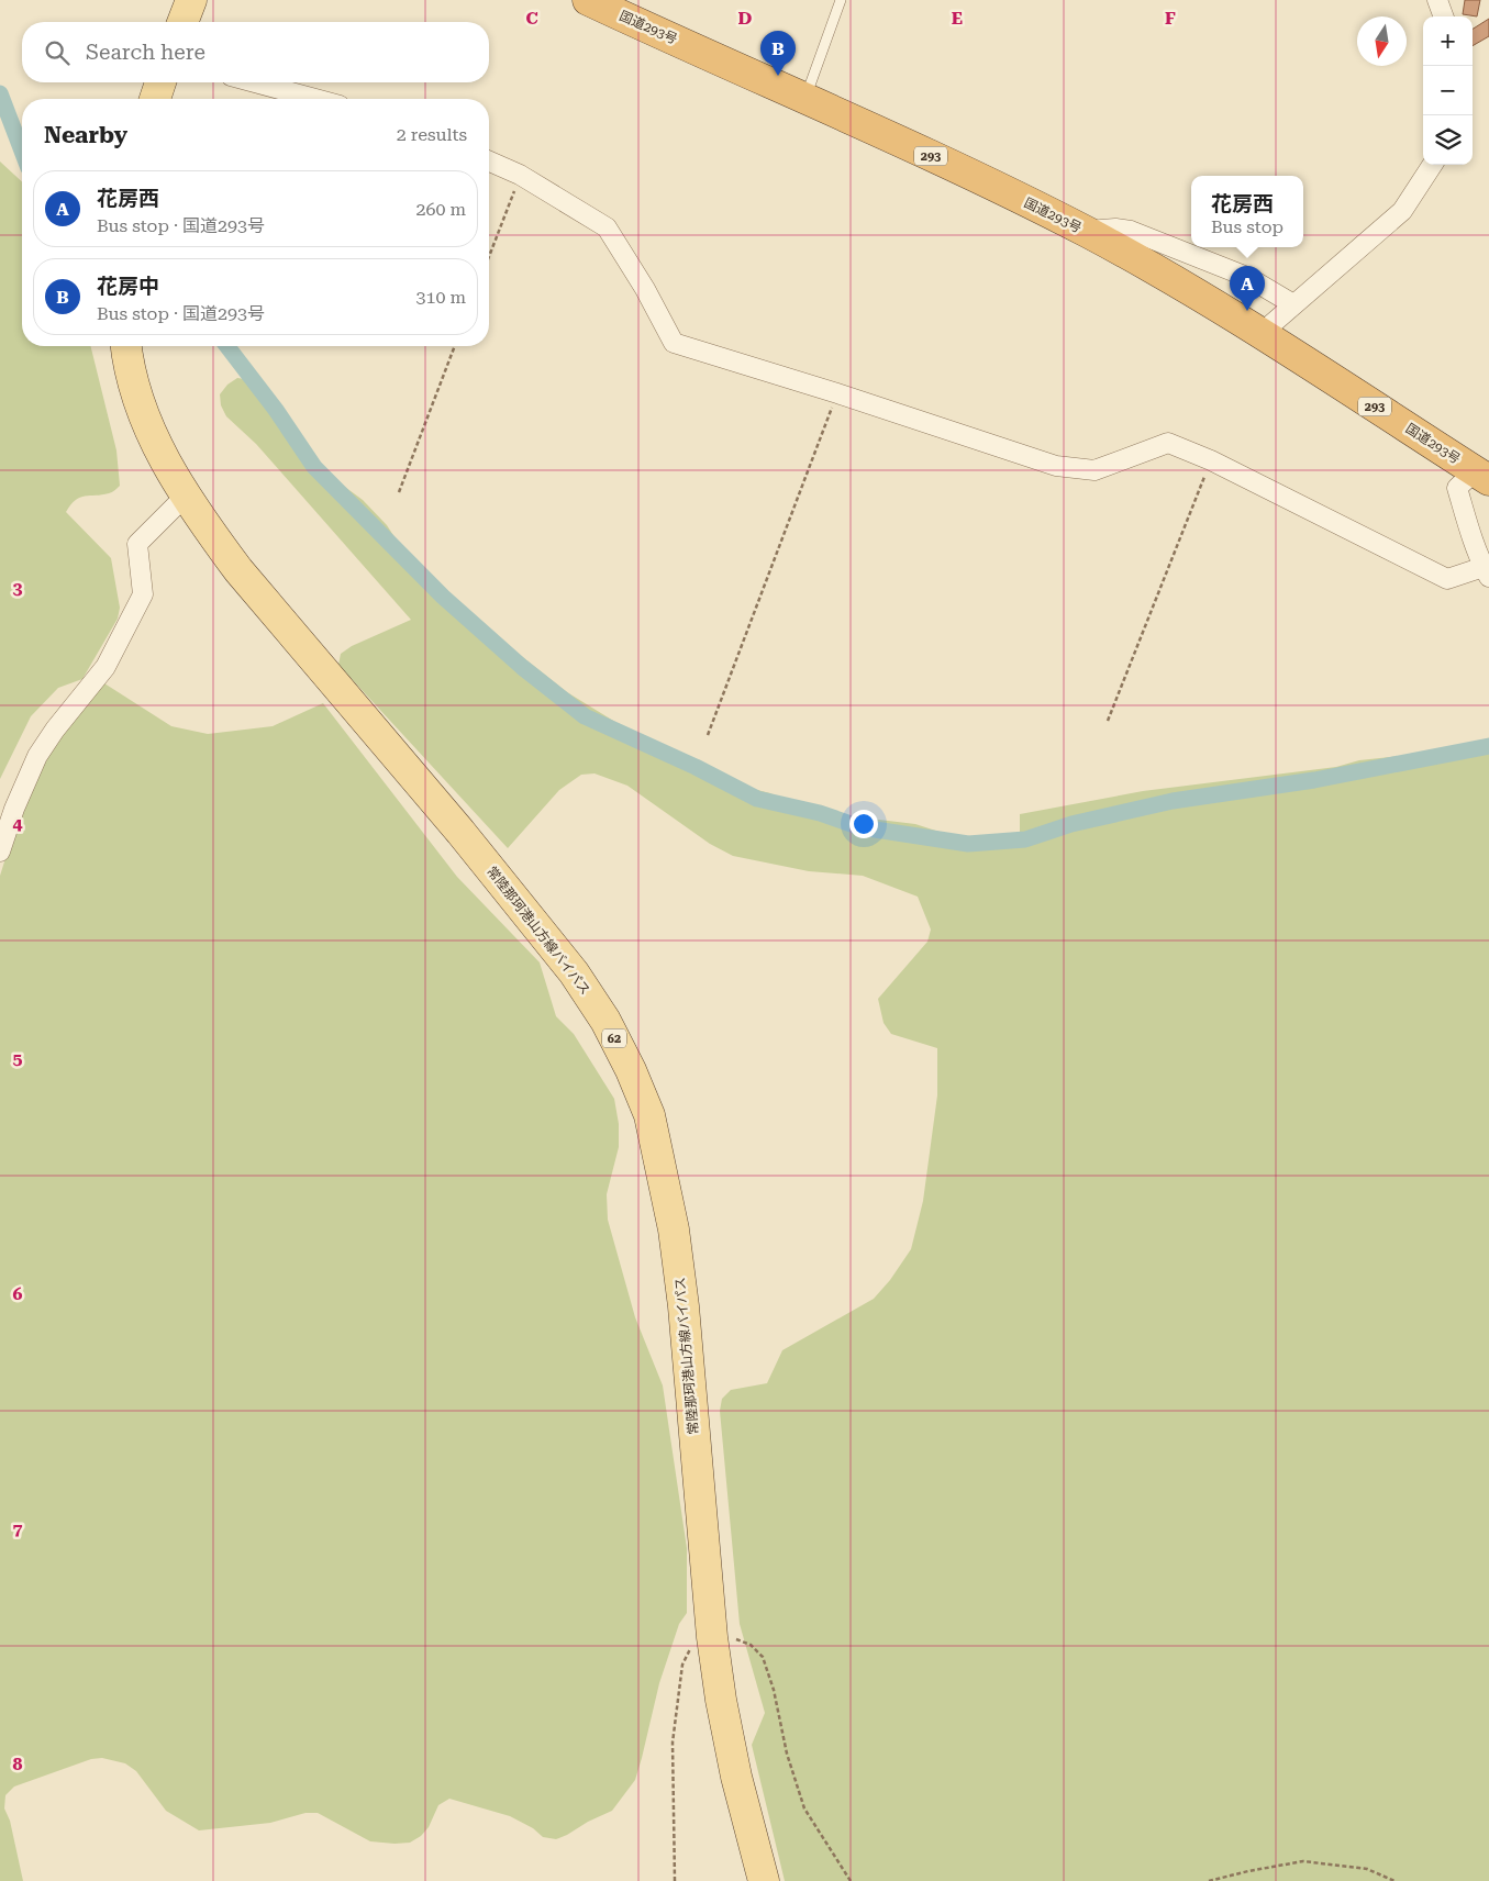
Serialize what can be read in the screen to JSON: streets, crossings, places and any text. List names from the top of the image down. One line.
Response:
{"streets":{"highway":["国道293号","293"],"main road":["常陸那珂港山方線バイパス","62"]},"north":"bottom","page":{"map_buttons":["+","−"],"search":"Search here","pins":["B","A"],"heading":["Nearby","2 results"],"list":[{"mark":"A","name":"花房西","note":"Bus stop · 国道293号","value":"260 m"},{"mark":"B","name":"花房中","note":"Bus stop · 国道293号","value":"310 m"}],"popup":["花房西","Bus stop"]},"grid":{"columns":["C","D","E","F"],"rows":["3","4","5","6","7","8"]}}
